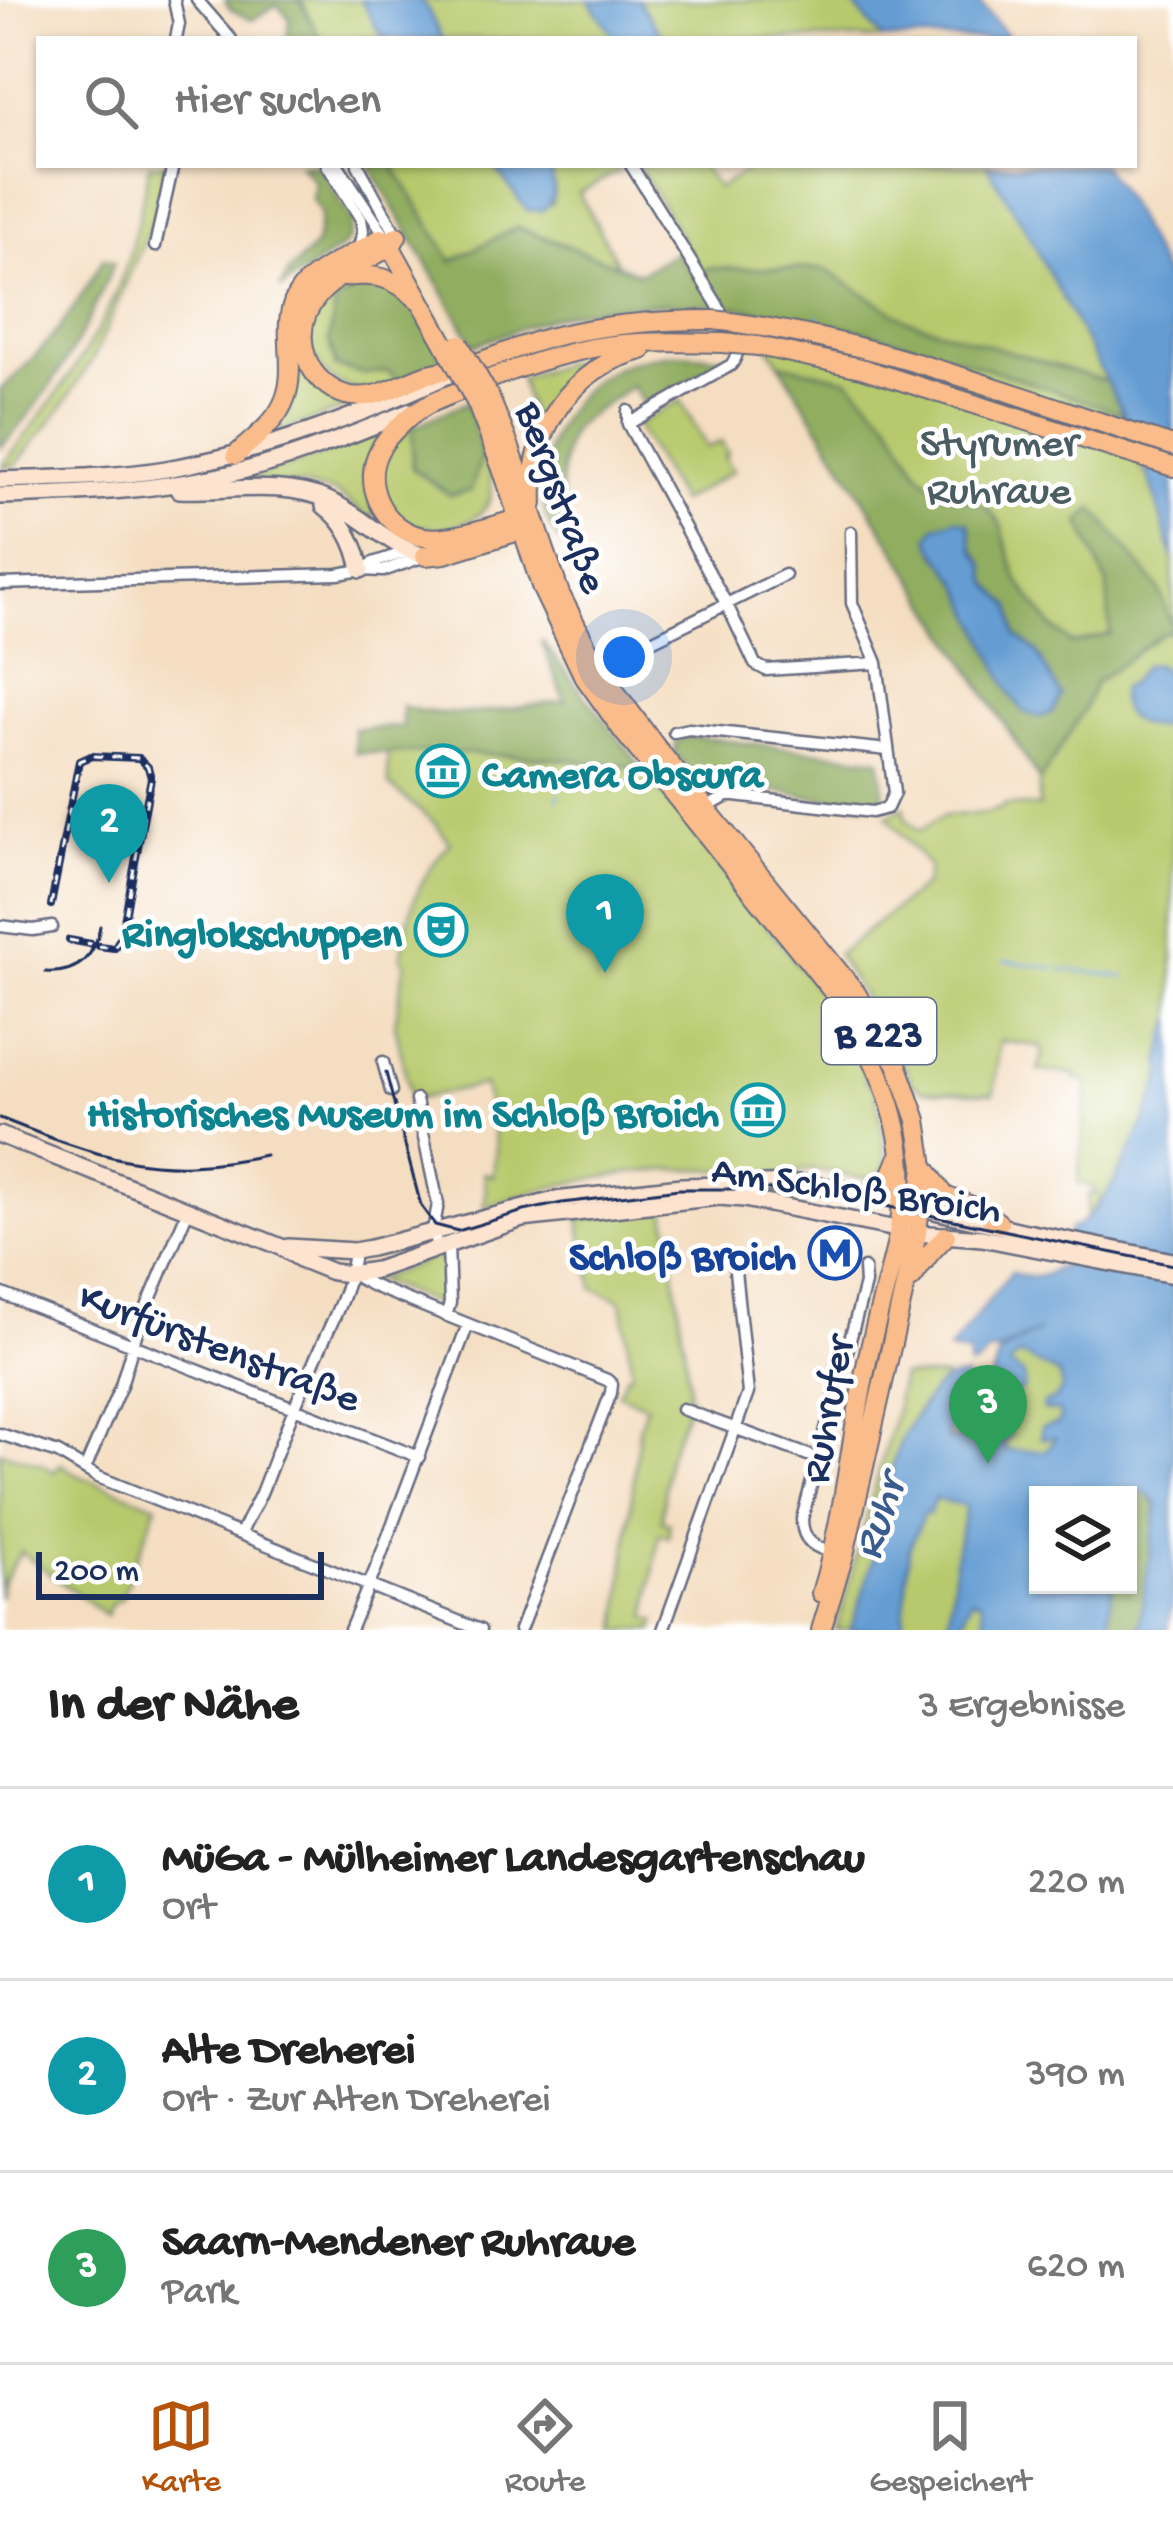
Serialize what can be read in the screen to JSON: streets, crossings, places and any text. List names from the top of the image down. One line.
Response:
{"streets":{"main road":["Bergstraße","B 223","Am Schloß Broich","Ruhrufer"],"street":["Kurfürstenstraße"]},"crossings":[["Bergstraße","Am Schloß Broich"],["Bergstraße","Ruhrufer"],["Am Schloß Broich","Ruhrufer"]],"water":["Ruhr"],"parks":["Styrumer Ruhraue"],"places":{"museum":["Camera Obscura","Historisches Museum im Schloß Broich"],"theatre":["Ringlokschuppen"],"metro station":["Schloß Broich"]},"scale_bar":"200 m","page":{"search":"Hier suchen","pins":["2","1","3"],"scale":"200 m","heading":["In der Nähe","3 Ergebnisse"],"list":[{"mark":"1","name":"MüGa - Mülheimer Landesgartenschau","note":"Ort","value":"220 m"},{"mark":"2","name":"Alte Dreherei","note":"Ort · Zur Alten Dreherei","value":"390 m"},{"mark":"3","name":"Saarn-Mendener Ruhraue","note":"Park","value":"620 m"}],"nav":["Karte","Route","Gespeichert"]}}
